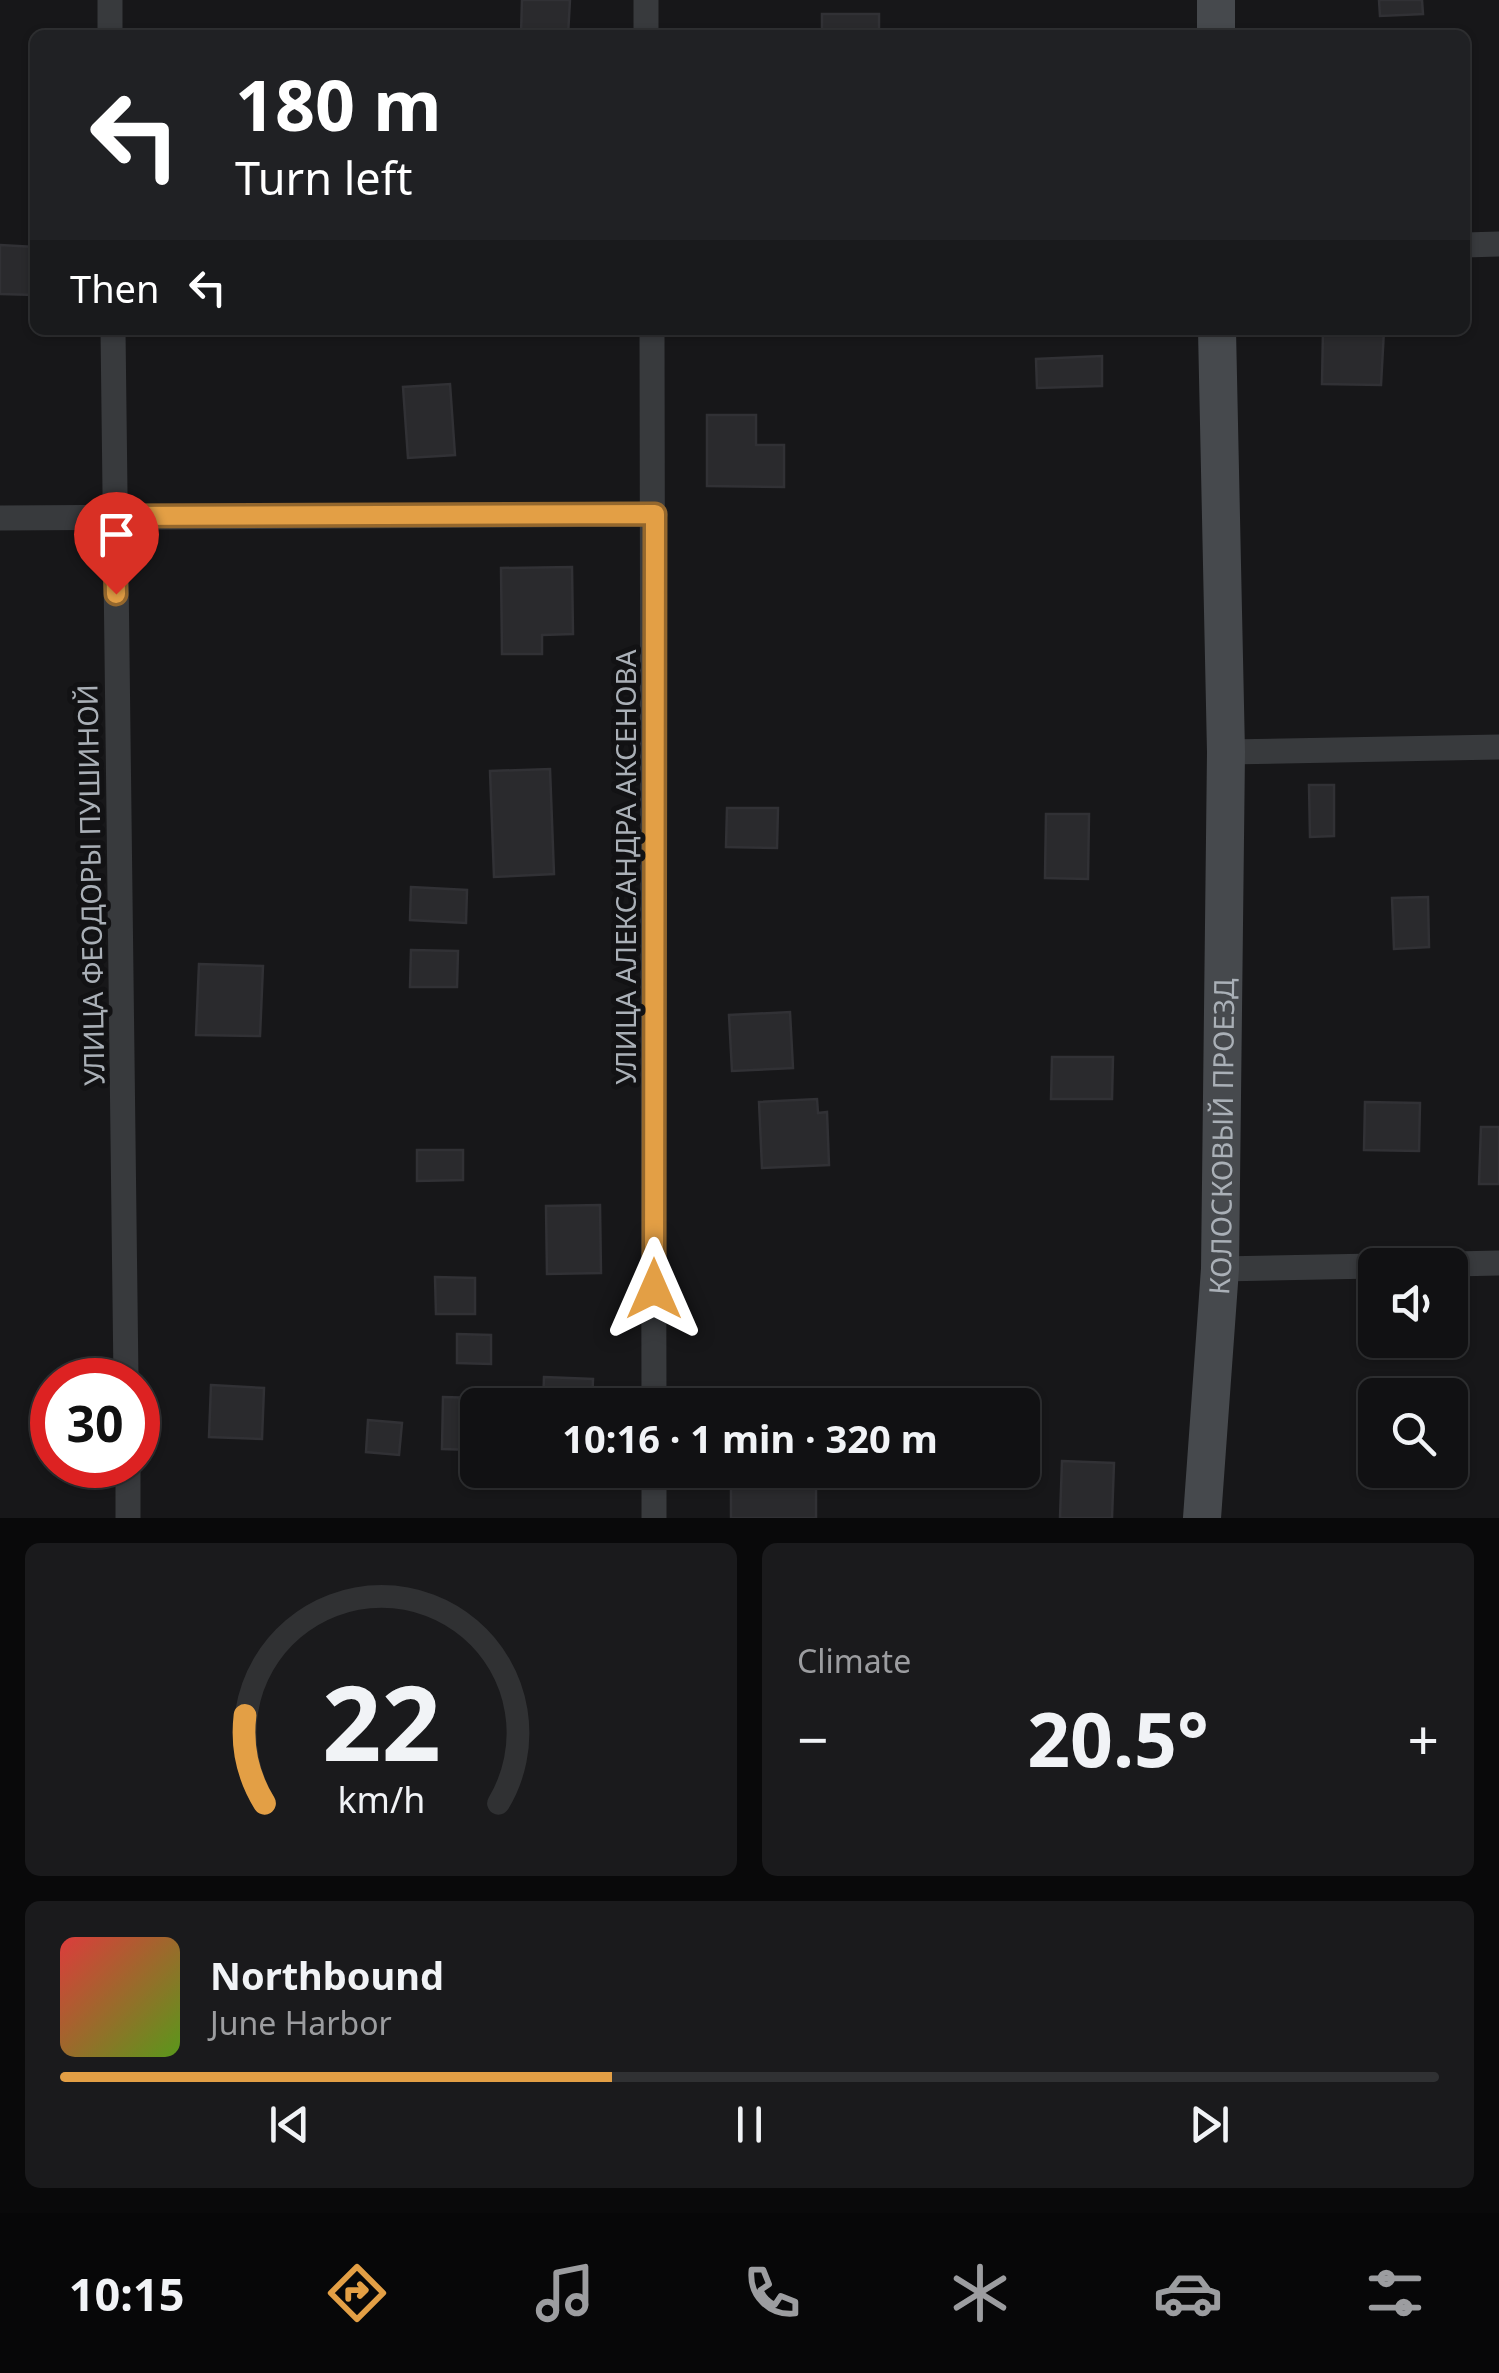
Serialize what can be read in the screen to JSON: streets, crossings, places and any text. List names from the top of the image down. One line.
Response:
{"streets":{"street":["УЛИЦА АЛЕКСАНДРА АКСЕНОВА","УЛИЦА ФЕОДОРЫ ПУШИНОЙ","КОЛОСКОВЫЙ ПРОЕЗД"]},"page":{"turn":["180 m","Turn left"],"then":"Then","limit":"30","trip":"10:16 · 1 min · 320 m","tile":"Climate","heat":["−","20.5°","+"],"song":["Northbound","June Harbor"],"tabs":"10:15","gauge":["22","km/h"]}}
